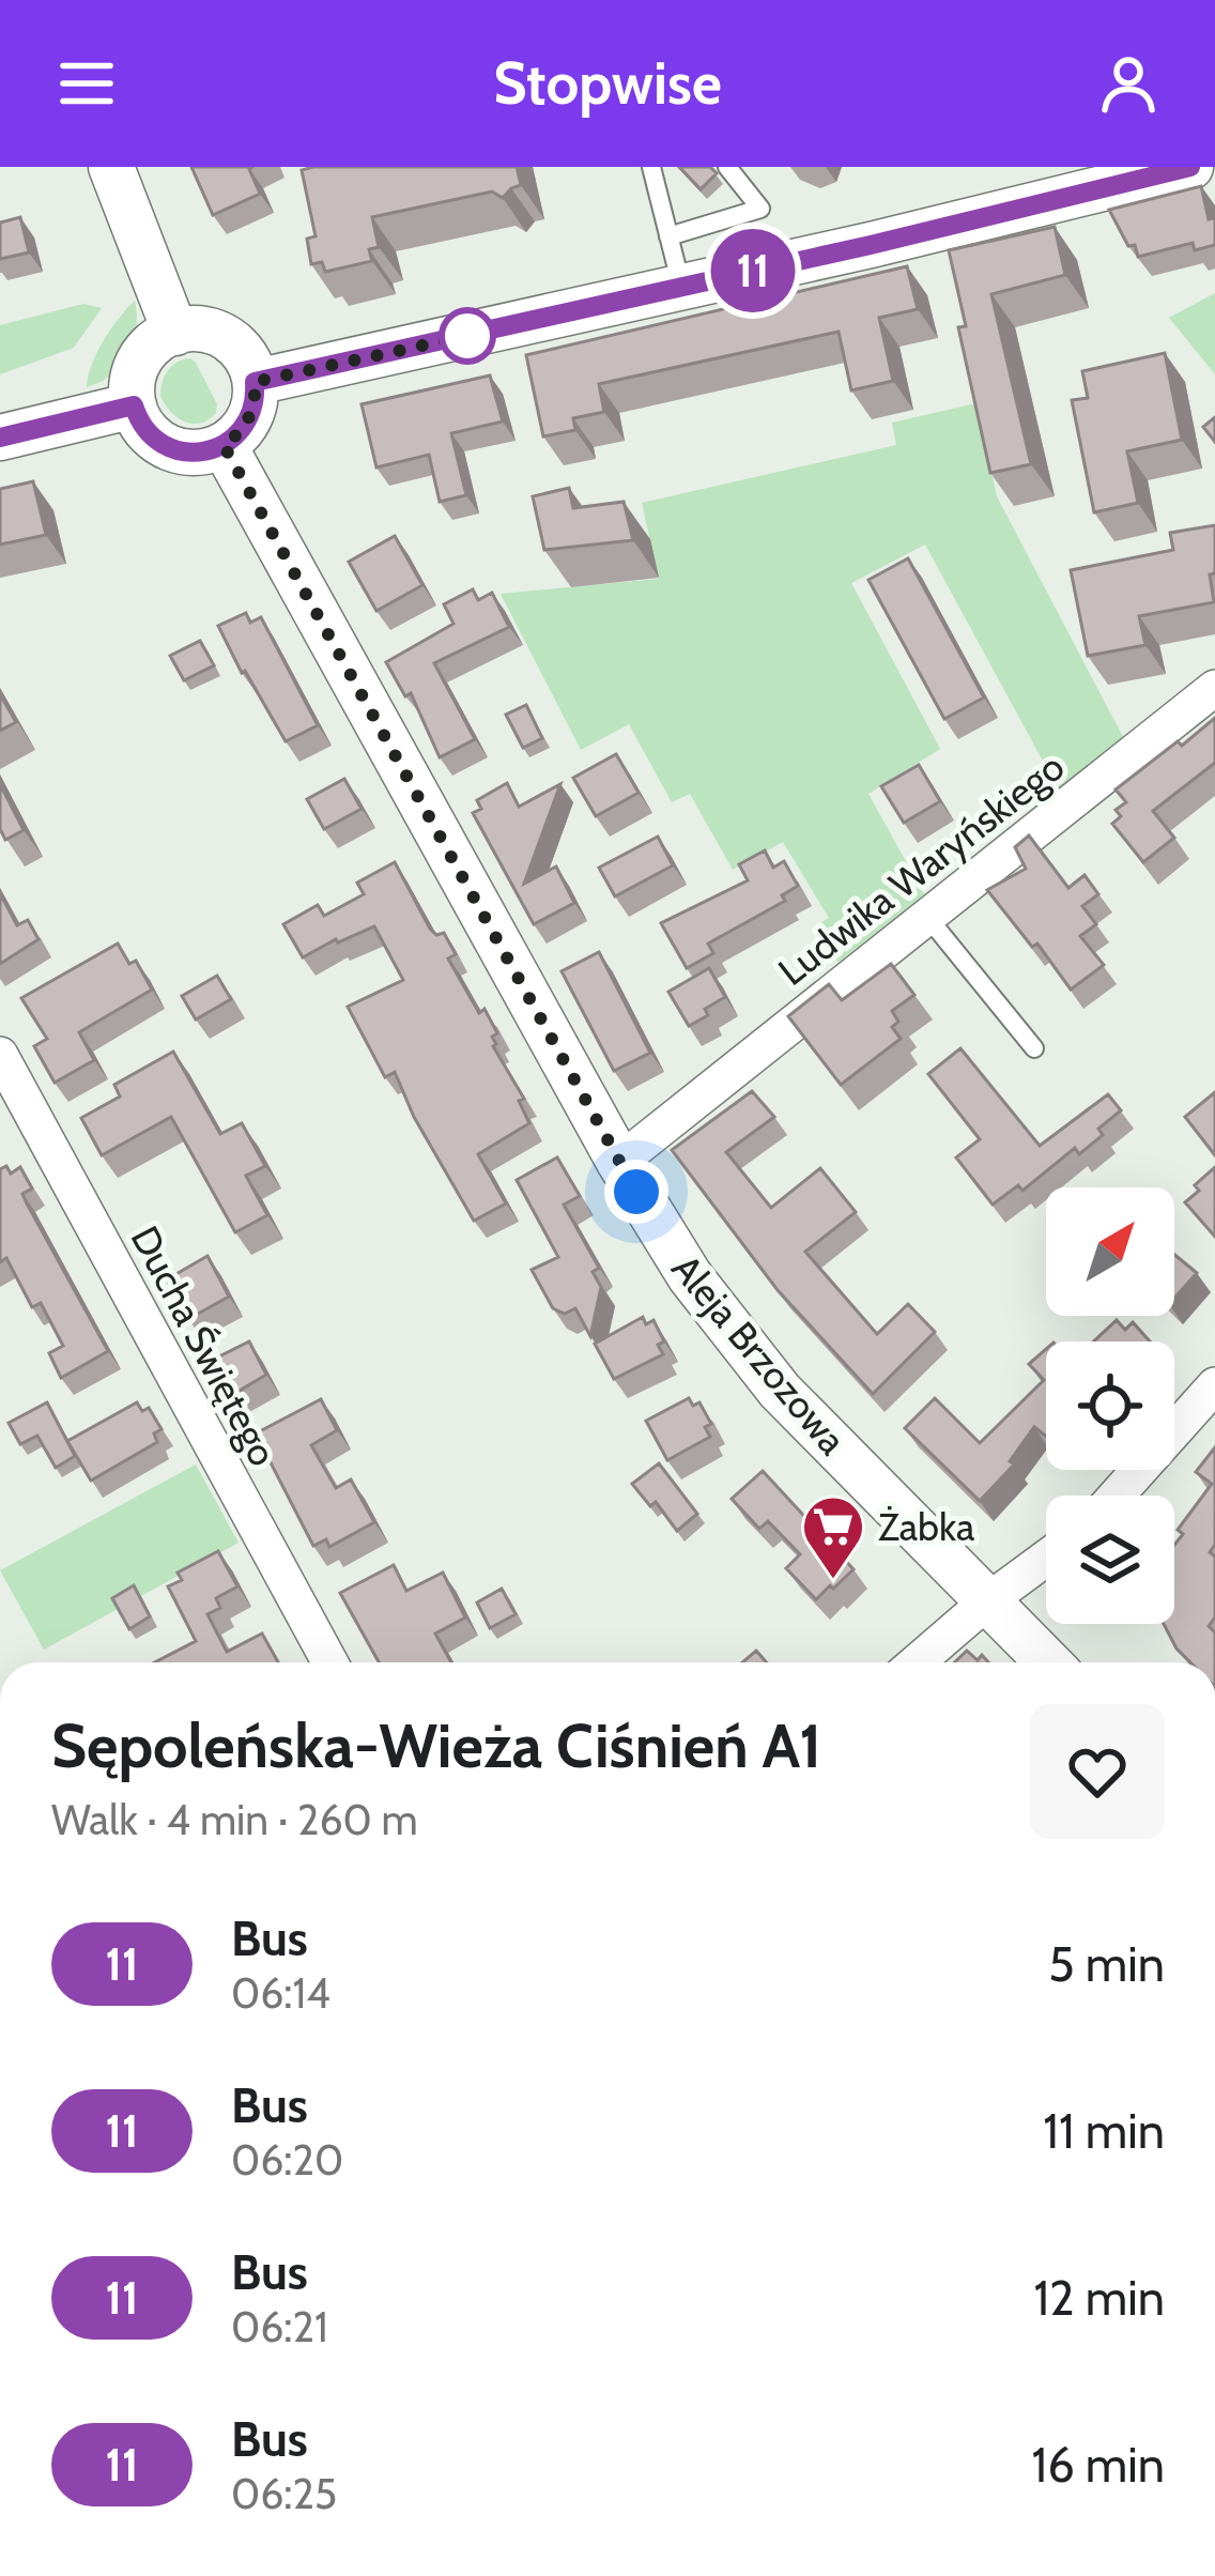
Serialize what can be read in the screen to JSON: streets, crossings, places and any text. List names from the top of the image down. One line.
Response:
{"streets":{"street":["Ludwika Waryńskiego","Ducha Świętego","Aleja Brzozowa"]},"crossings":[["Ludwika Waryńskiego","Aleja Brzozowa"]],"places":{"supermarket":["Żabka"]},"lines":["bus line 11"],"north":"top right","page":{"header":"Stopwise","on_map":"11","heading":["Sępoleńska-Wieża Ciśnień A1","Walk · 4 min · 260 m"],"list":[{"mark":"11","name":"Bus","note":"06:14","value":"5 min"},{"mark":"11","name":"Bus","note":"06:20","value":"11 min"},{"mark":"11","name":"Bus","note":"06:21","value":"12 min"},{"mark":"11","name":"Bus","note":"06:25","value":"16 min"}]}}
